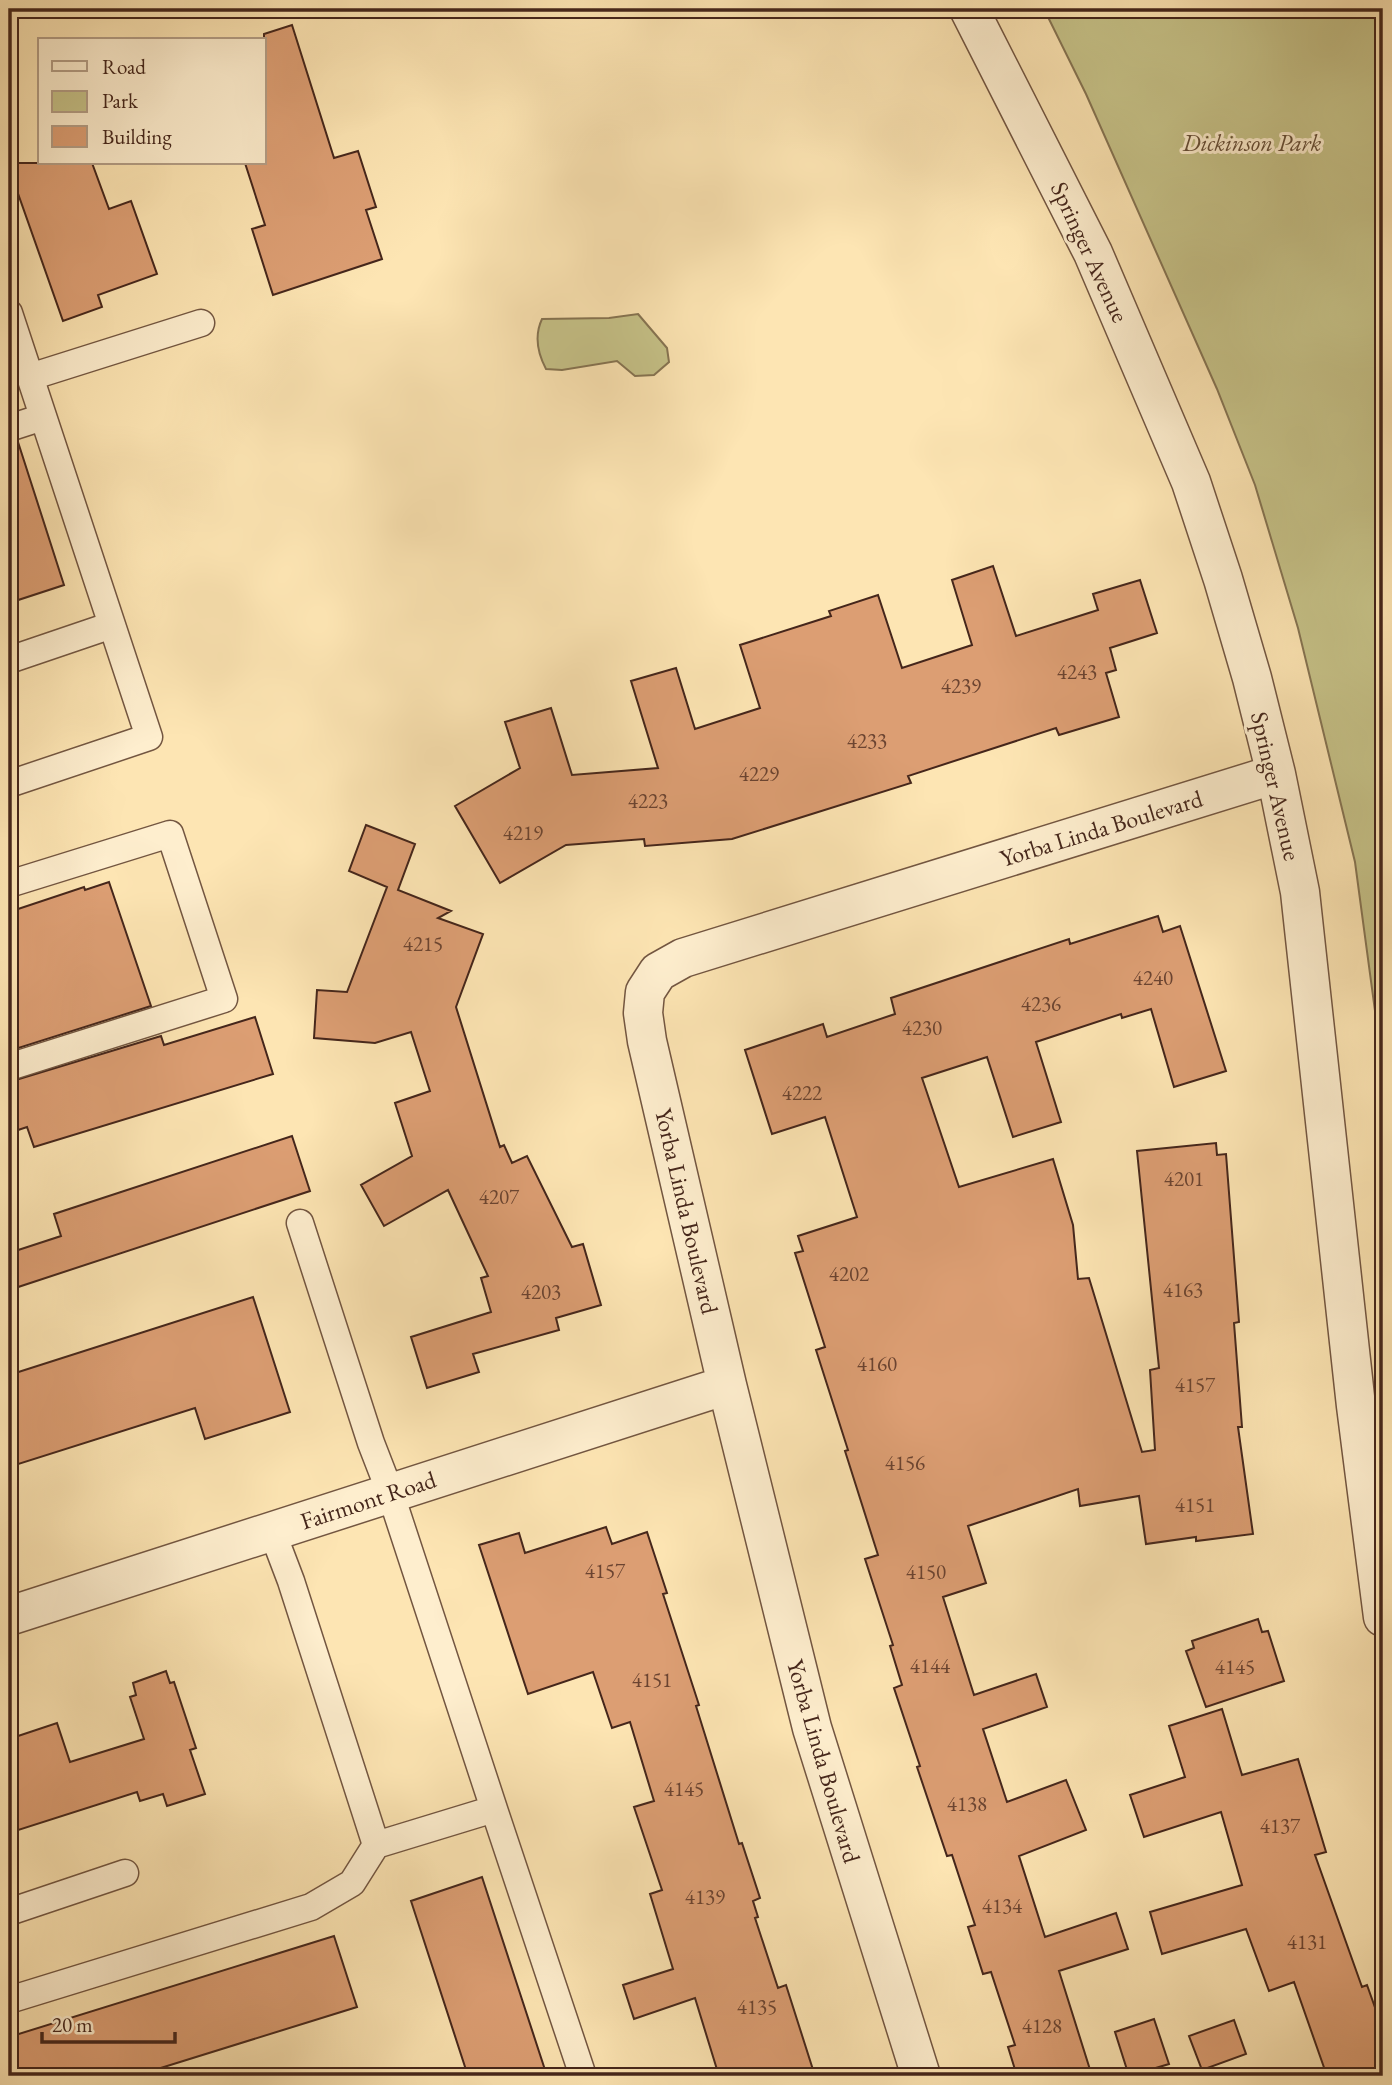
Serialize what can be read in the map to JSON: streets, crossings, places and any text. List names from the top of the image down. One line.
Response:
{"streets":{"street":["Springer Avenue","Yorba Linda Boulevard","Fairmont Road"]},"crossings":[["Springer Avenue","Yorba Linda Boulevard"],["Yorba Linda Boulevard","Fairmont Road"]],"parks":["Dickinson Park"],"house_numbers":["4243","4239","4233","4229","4223","4219","4215","4240","4236","4230","4222","4201","4207","4202","4163","4203","4160","4157","4156","4151","4157","4150","4144","4145","4151","4145","4138","4137","4139","4134","4131","4135","4128"],"legend":["Road","Park","Building"],"scale_bar":"20 m"}
